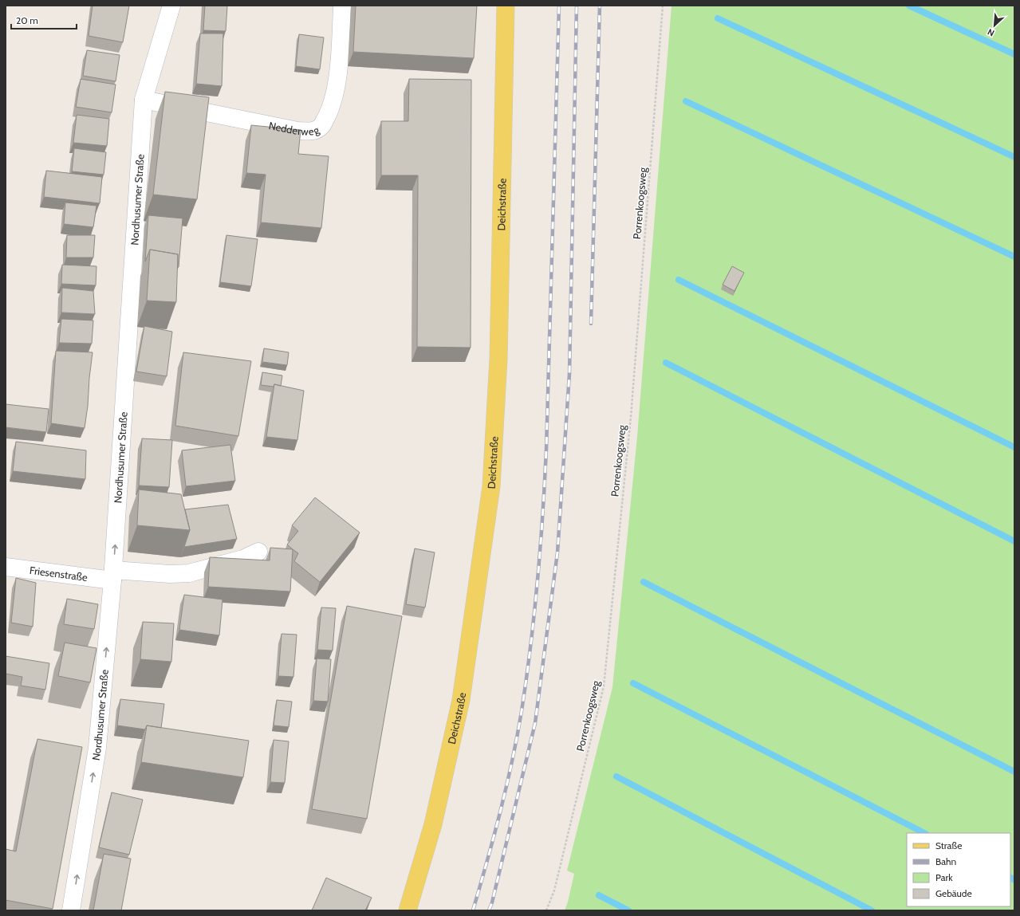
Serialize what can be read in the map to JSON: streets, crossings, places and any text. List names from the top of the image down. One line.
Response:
{"streets":{"main road":["Deichstraße"],"street":["Nedderweg","Nordhusumer Straße","Friesenstraße"],"path":["Porrenkoogsweg"]},"crossings":[["Nedderweg","Nordhusumer Straße"],["Nordhusumer Straße","Friesenstraße"]],"one_way":["Nordhusumer Straße"],"legend":["Straße","Bahn","Park","Gebäude"],"scale_bar":"20 m","north":"bottom left"}
